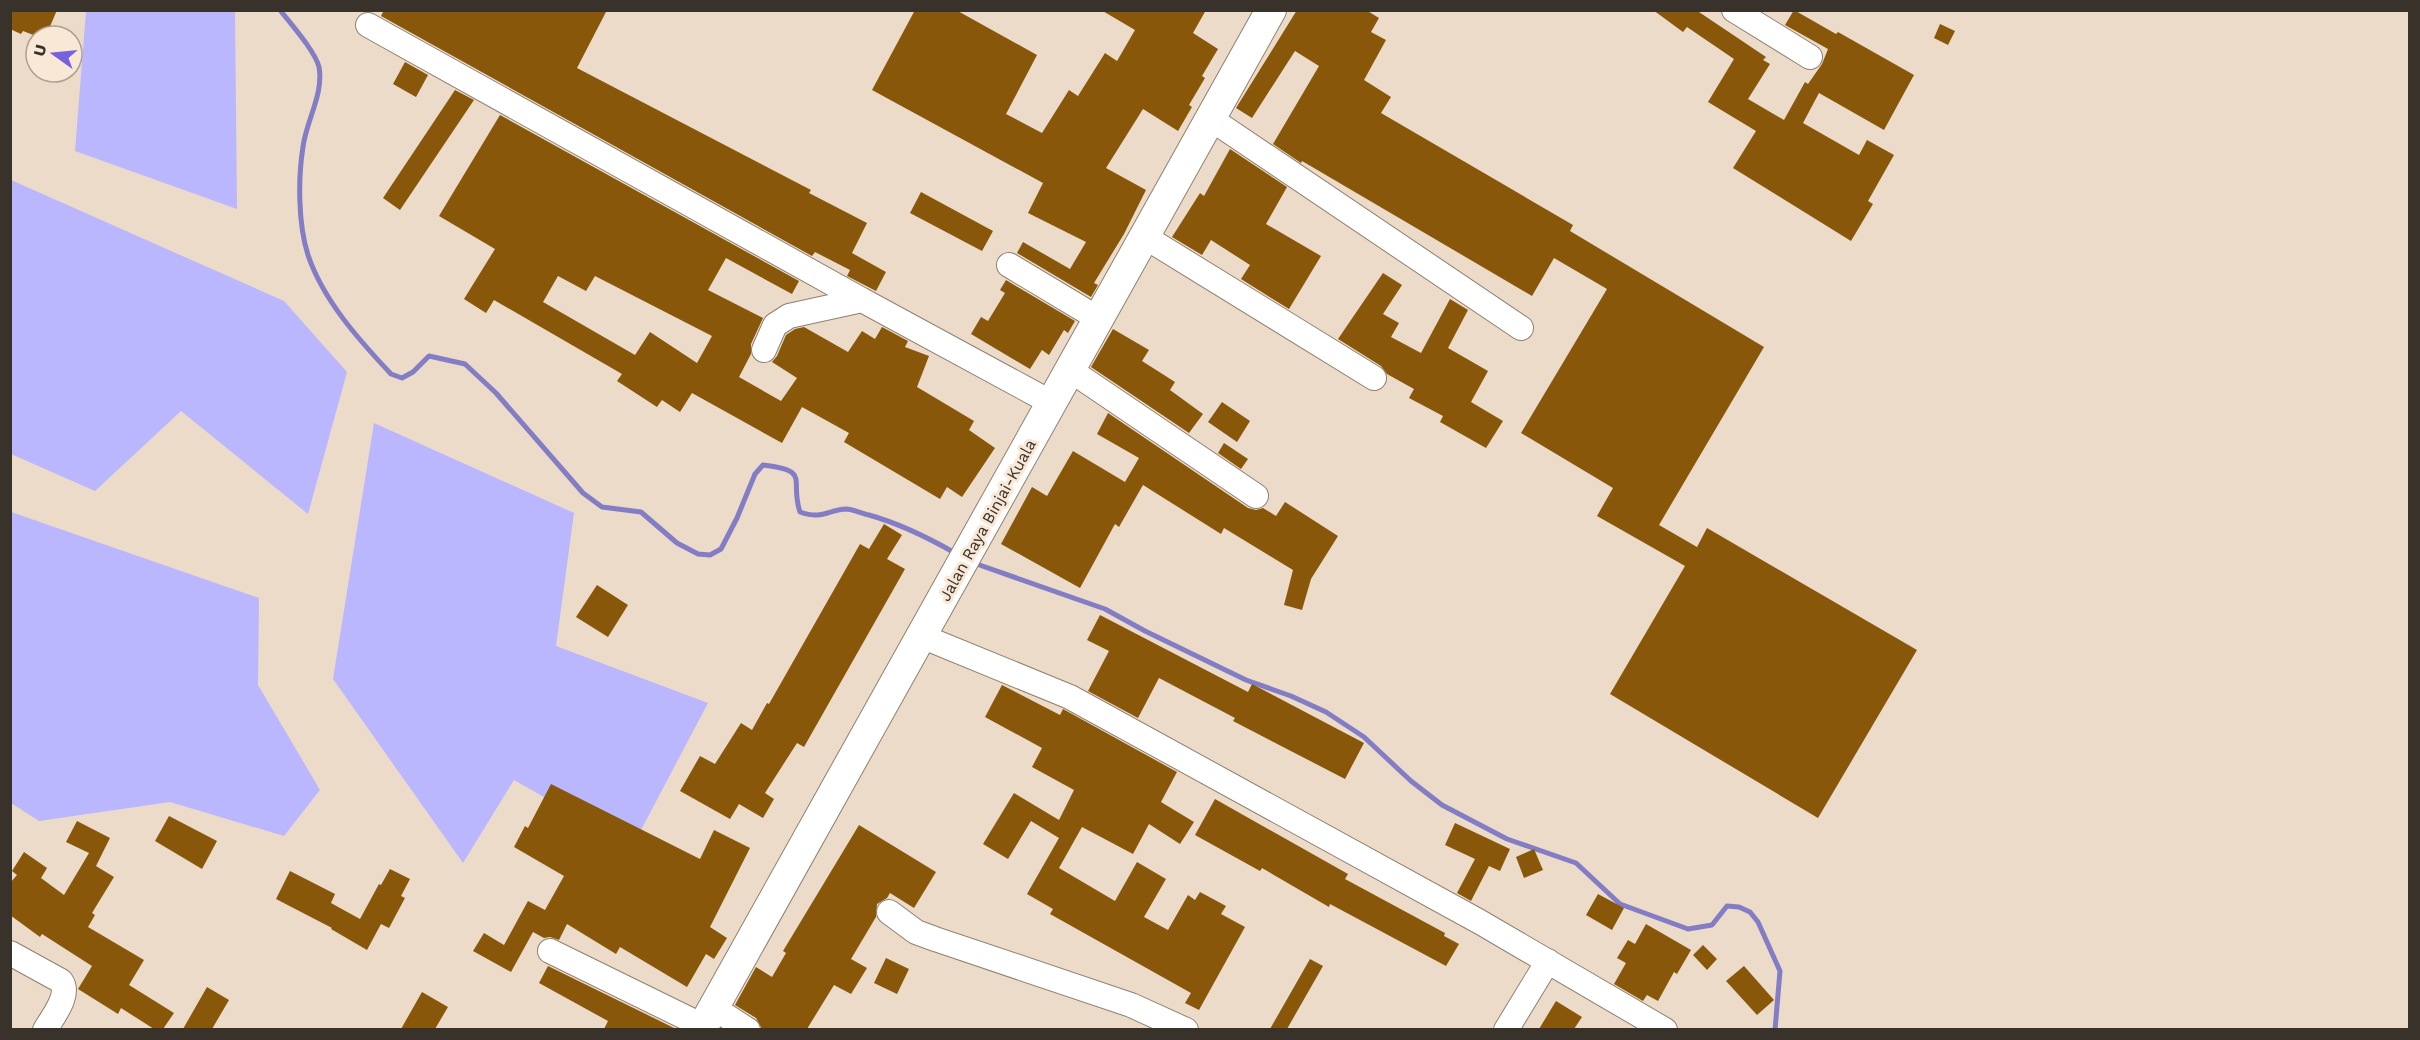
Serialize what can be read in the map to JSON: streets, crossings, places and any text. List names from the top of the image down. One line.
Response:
{"streets":{"main road":["Jalan Raya Binjai-Kuala"]},"north":"left"}
